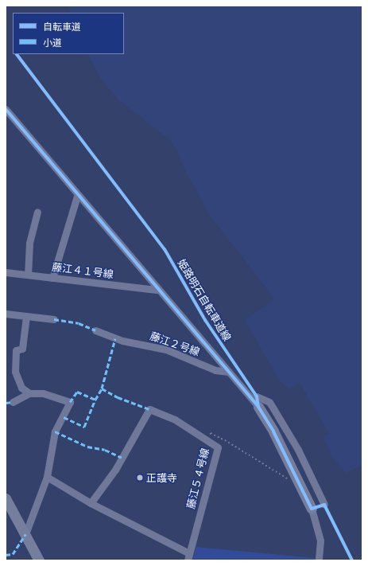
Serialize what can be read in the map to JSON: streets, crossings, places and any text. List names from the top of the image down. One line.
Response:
{"streets":{"street":["藤江４１号線","藤江２号線","藤江５４号線"],"cycle path":["姫路明石自転車道線"]},"places":["正護寺"],"legend":["自転車道","小道"]}
